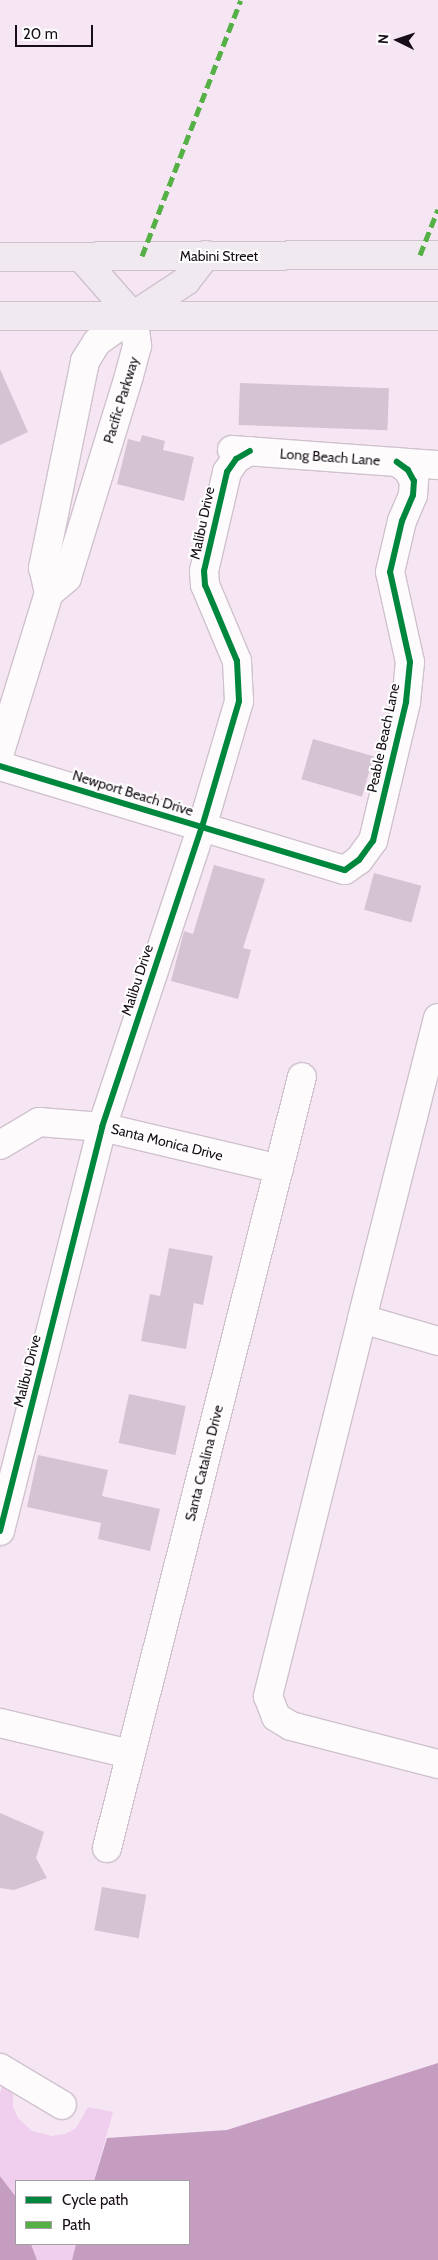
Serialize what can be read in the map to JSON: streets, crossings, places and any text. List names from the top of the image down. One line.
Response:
{"streets":{"main road":["Mabini Street"],"street":["Pacific Parkway","Long Beach Lane","Malibu Drive","Peable Beach Lane","Newport Beach Drive","Santa Monica Drive","Santa Catalina Drive"]},"crossings":[["Long Beach Lane","Malibu Drive"],["Long Beach Lane","Peable Beach Lane"],["Malibu Drive","Newport Beach Drive"],["Malibu Drive","Santa Monica Drive"],["Peable Beach Lane","Newport Beach Drive"],["Santa Monica Drive","Santa Catalina Drive"]],"legend":["Cycle path","Path"],"scale_bar":"20 m","north":"left"}
